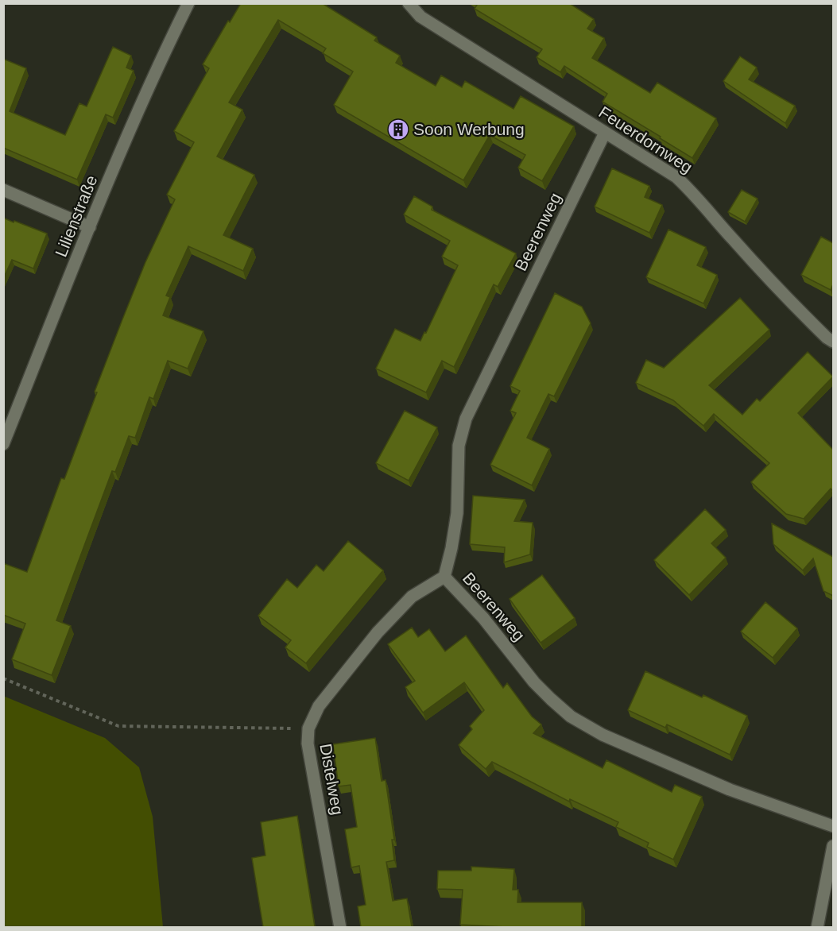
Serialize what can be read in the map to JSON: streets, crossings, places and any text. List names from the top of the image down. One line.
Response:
{"streets":{"street":["Feuerdornweg","Lilienstraße","Beerenweg","Distelweg"]},"crossings":[["Feuerdornweg","Beerenweg"],["Beerenweg","Distelweg"]],"places":{"building":["Soon Werbung"]}}
